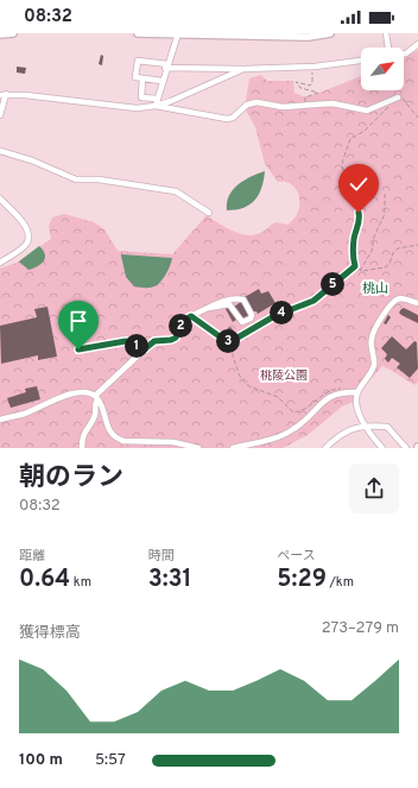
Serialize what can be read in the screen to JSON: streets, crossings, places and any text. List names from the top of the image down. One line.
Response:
{"districts":["桃山"],"parks":["桃陵公園"],"north":"top right","page":{"status":"08:32","pins":["5","4","2","3","1"],"heading":["朝のラン","08:32"],"stats":[["距離","0.64 km"],["時間","3:31"],["ペース","5:29 /km"]],"chart":["獲得標高","273–279 m"],"list":[{"name":"100 m","note":"5:57"}]}}
